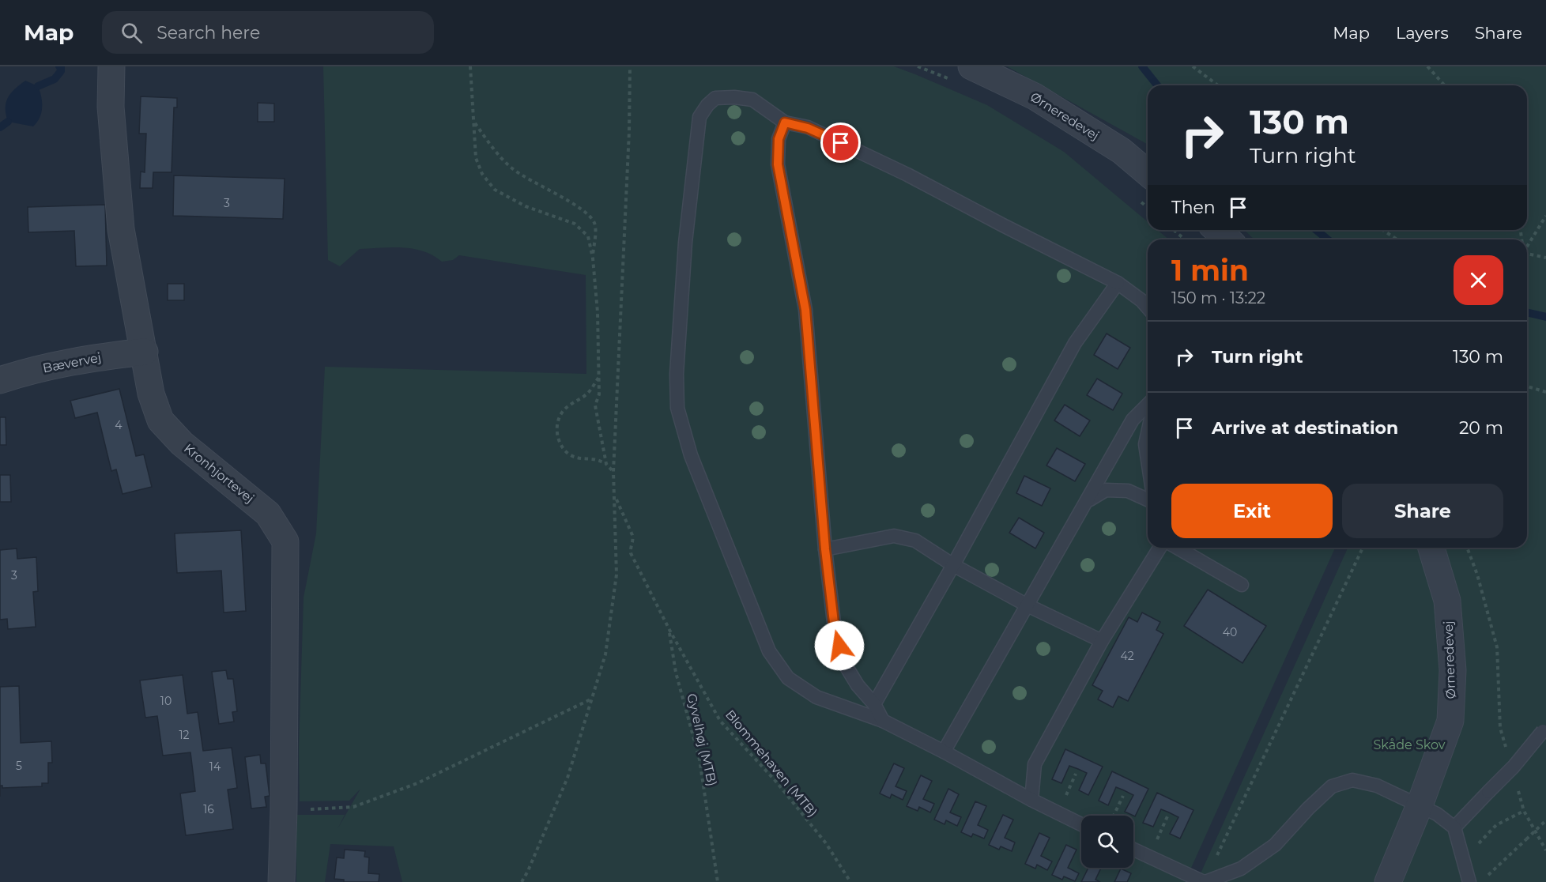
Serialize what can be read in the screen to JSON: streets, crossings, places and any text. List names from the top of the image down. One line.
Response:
{"streets":{"street":["Ørneredevej","Bævervej","Kronhjortevej"],"path":["Gyvelhøj (MTB)","Blommehaven (MTB)"]},"crossings":[["Bævervej","Kronhjortevej"],["Gyvelhøj (MTB)","Blommehaven (MTB)"]],"parks":["Skåde Skov"],"house_numbers":["3","4","3","40","42","10","12","5","14","16"],"page":{"header":"Map","search":"Search here","nav":["Map","Layers","Share"],"turn":["130 m","Turn right"],"then":"Then","heading":["1 min","150 m · 13:22"],"list":[{"name":"Turn right","value":"130 m"},{"name":"Arrive at destination","value":"20 m"}],"buttons":["Exit","Share"]}}
